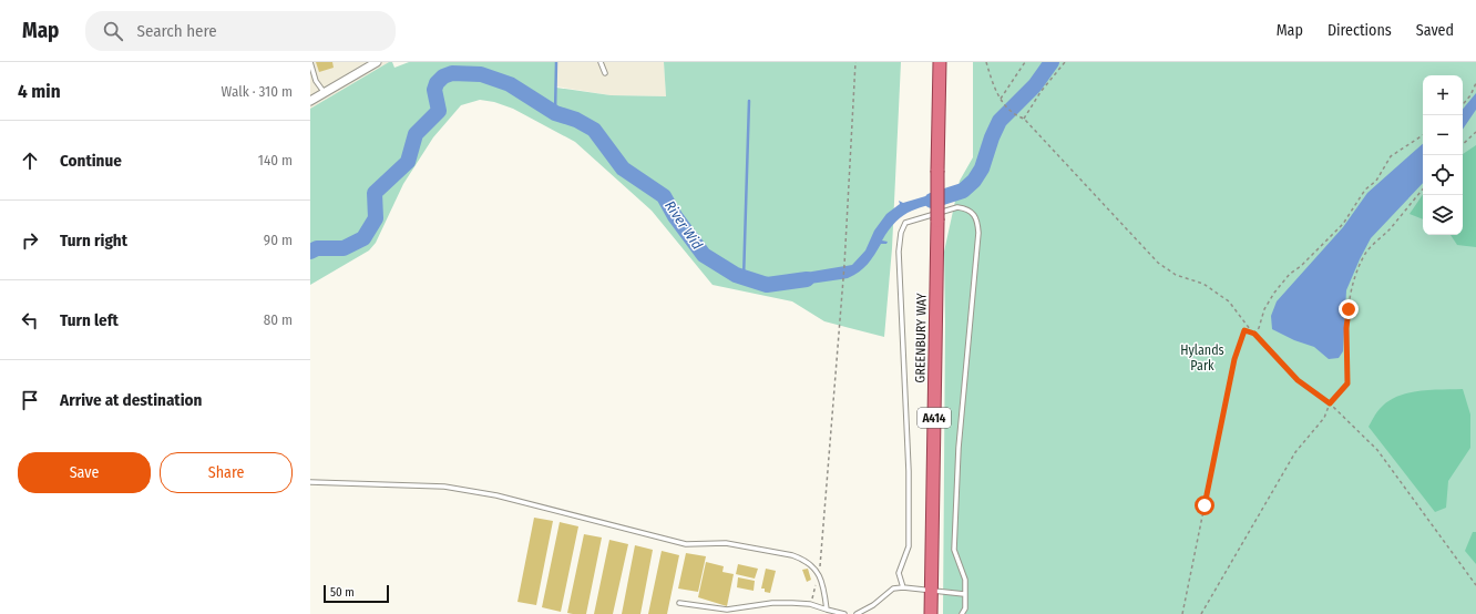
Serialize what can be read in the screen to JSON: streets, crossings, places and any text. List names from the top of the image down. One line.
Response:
{"streets":{"highway":["GREENBURY WAY","A414"]},"water":["River Wid"],"parks":["Hylands Park"],"scale_bar":"50 m","page":{"header":"Map","search":"Search here","nav":["Map","Directions","Saved"],"heading":["4 min","Walk · 310 m"],"map_buttons":["+","−"],"list":[["Continue","140 m"],["Turn right","90 m"],["Turn left","80 m"],"Arrive at destination"],"buttons":["Save","Share"],"scale":"50 m"}}
